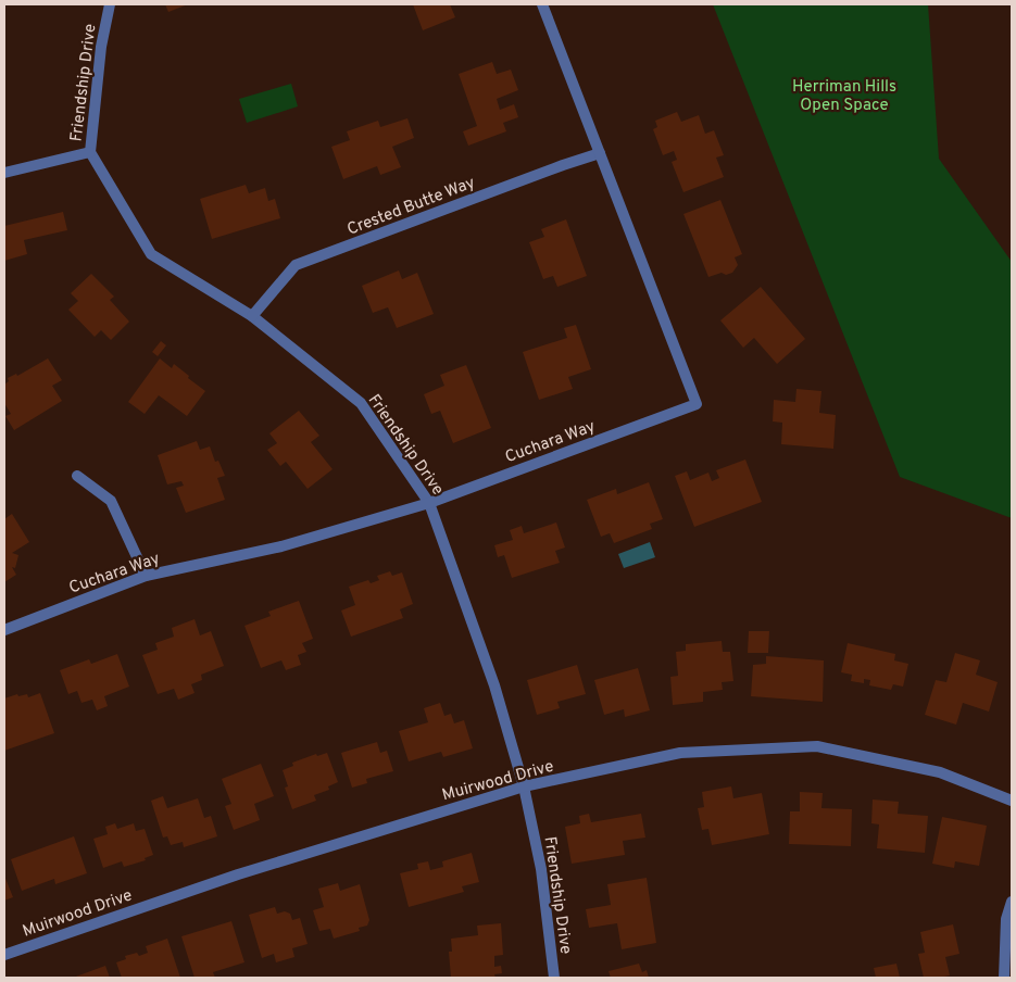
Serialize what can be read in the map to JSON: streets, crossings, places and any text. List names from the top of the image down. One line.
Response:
{"streets":{"street":["Friendship Drive","Crested Butte Way","Cuchara Way","Muirwood Drive"]},"crossings":[["Friendship Drive","Crested Butte Way"],["Friendship Drive","Cuchara Way"],["Friendship Drive","Muirwood Drive"],["Crested Butte Way","Cuchara Way"]],"parks":["Herriman Hills Open Space"]}
